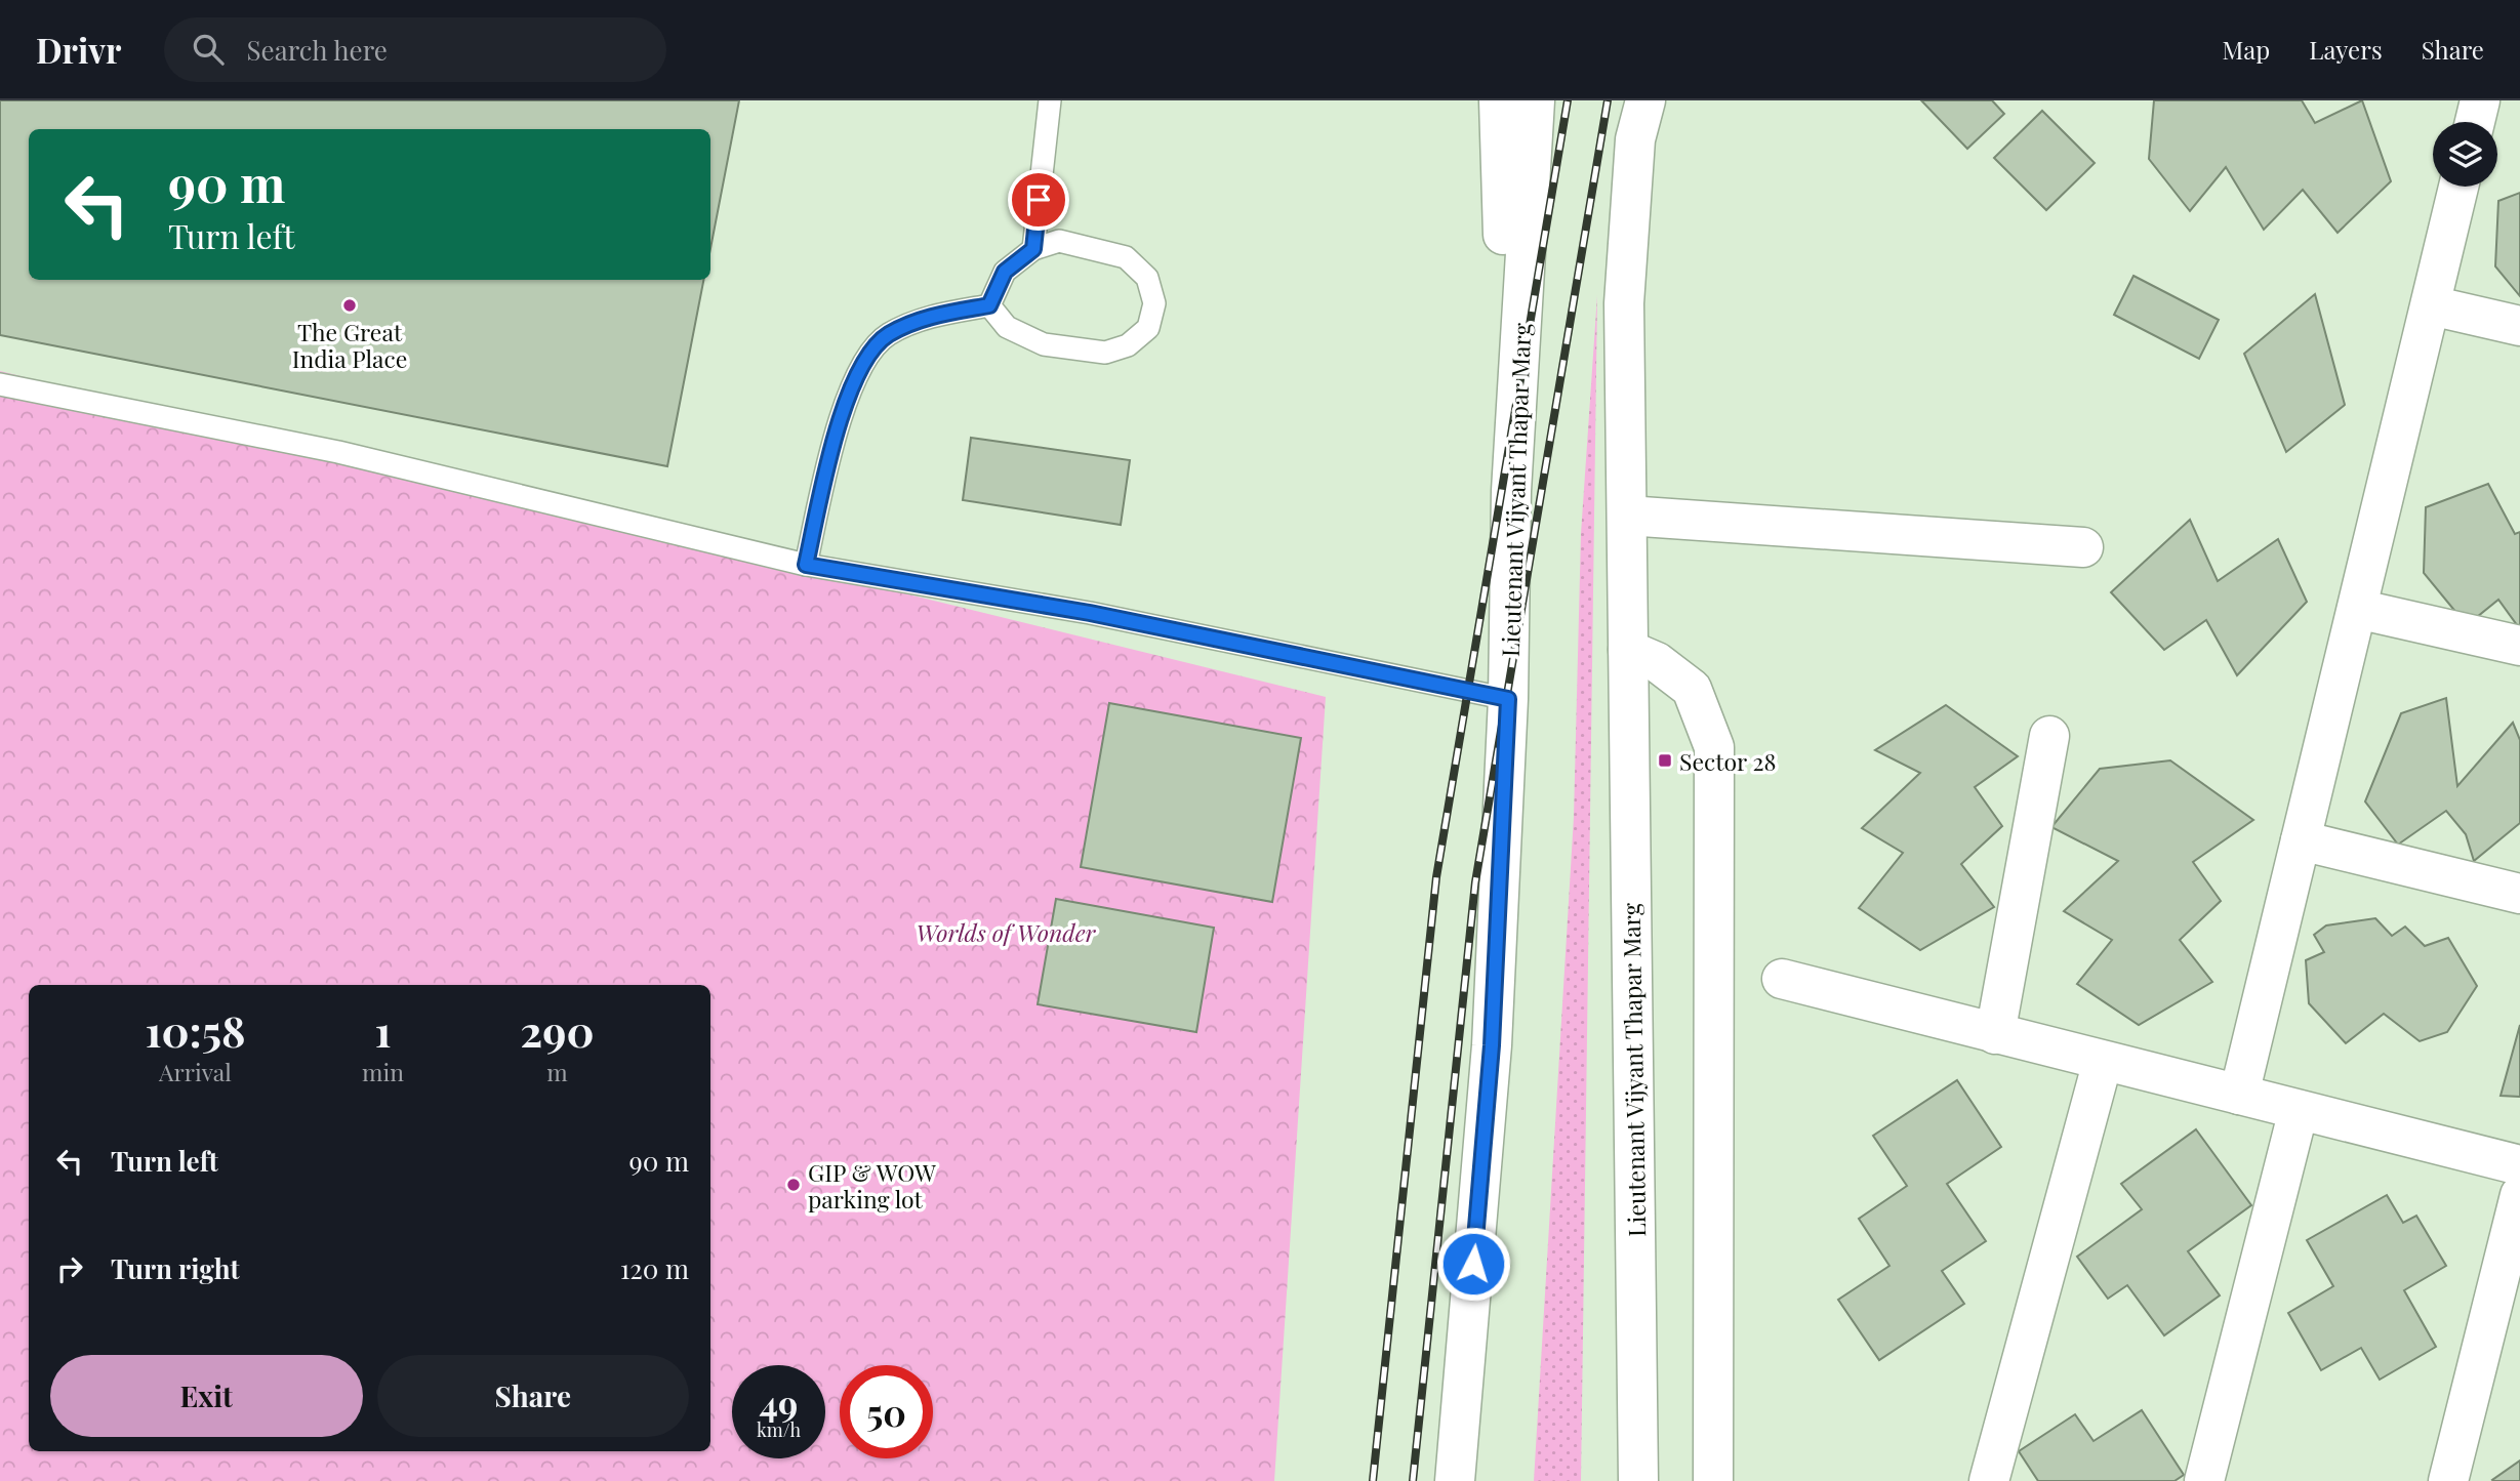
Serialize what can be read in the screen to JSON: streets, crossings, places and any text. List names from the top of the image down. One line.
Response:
{"streets":{"street":["Lieutenant Vijyant Thapar Marg"]},"parks":["Worlds of Wonder"],"places":{"other":["The Great India Place","GIP & WOW parking lot"],"transit":["Sector 28"]},"page":{"header":"Drivr","search":"Search here","nav":["Map","Layers","Share"],"turn":["90 m","Turn left"],"eta":["10:58","Arrival","1","min","290","m"],"list":[{"name":"Turn left","value":"90 m"},{"name":"Turn right","value":"120 m"}],"buttons":["Exit","Share"],"speed":"49 km/h","limit":"50"}}
